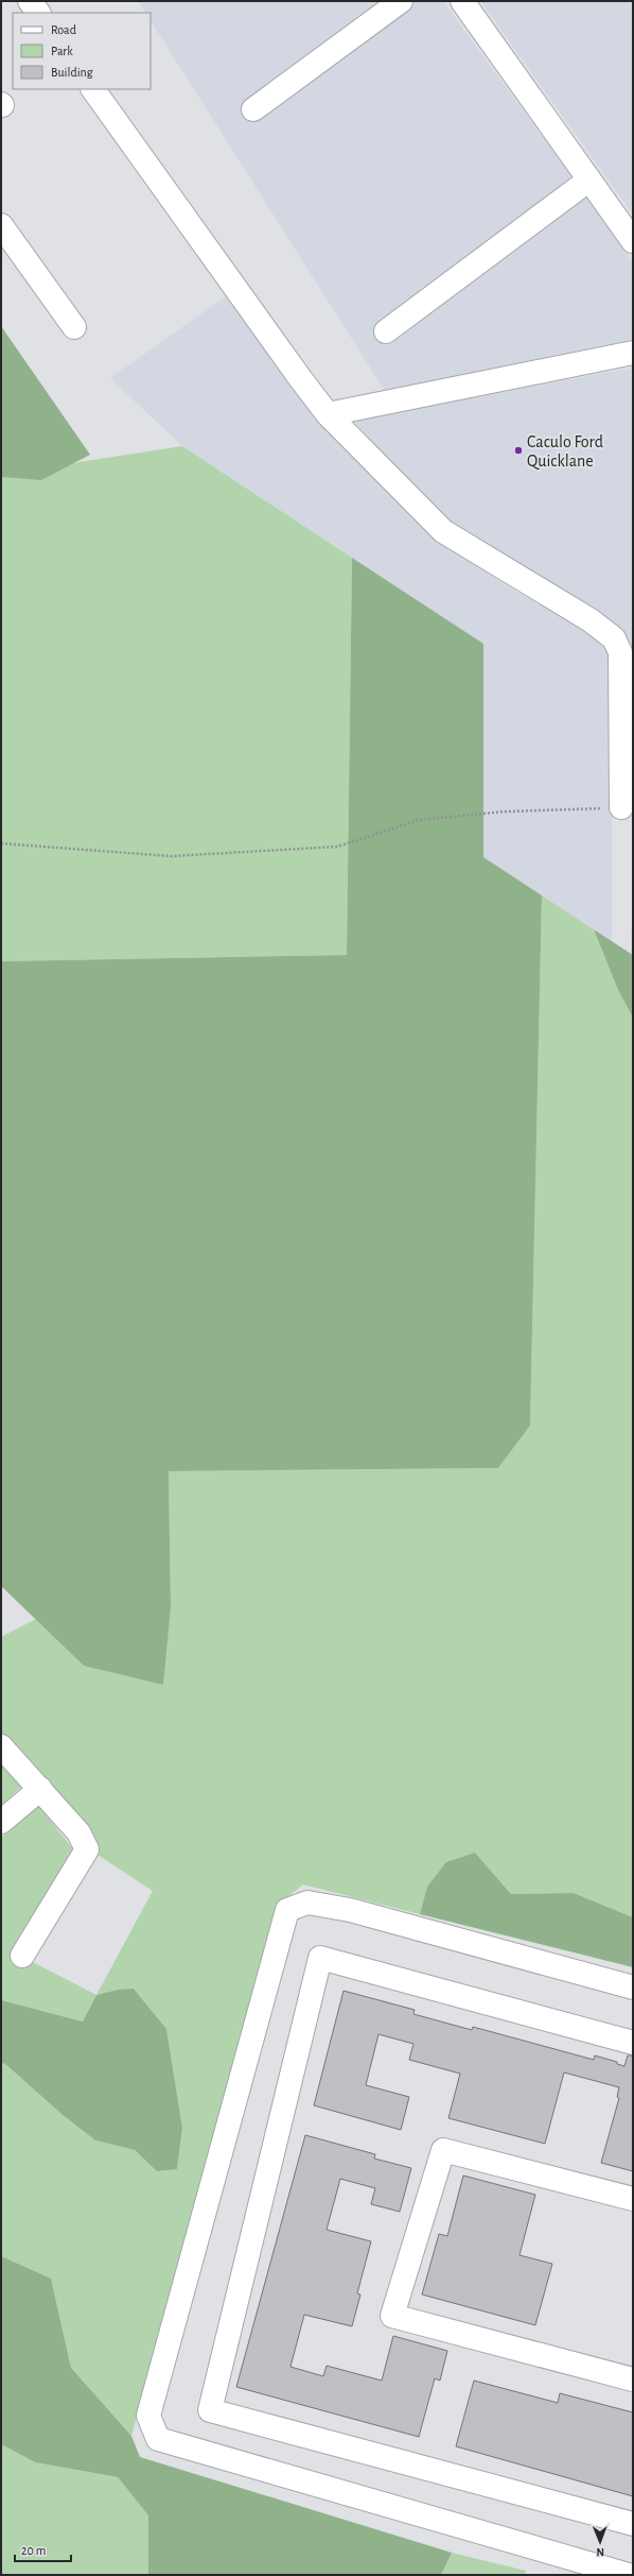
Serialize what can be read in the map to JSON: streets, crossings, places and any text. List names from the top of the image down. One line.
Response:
{"places":["Caculo Ford Quicklane"],"legend":["Road","Park","Building"],"scale_bar":"20 m","north":"bottom"}
